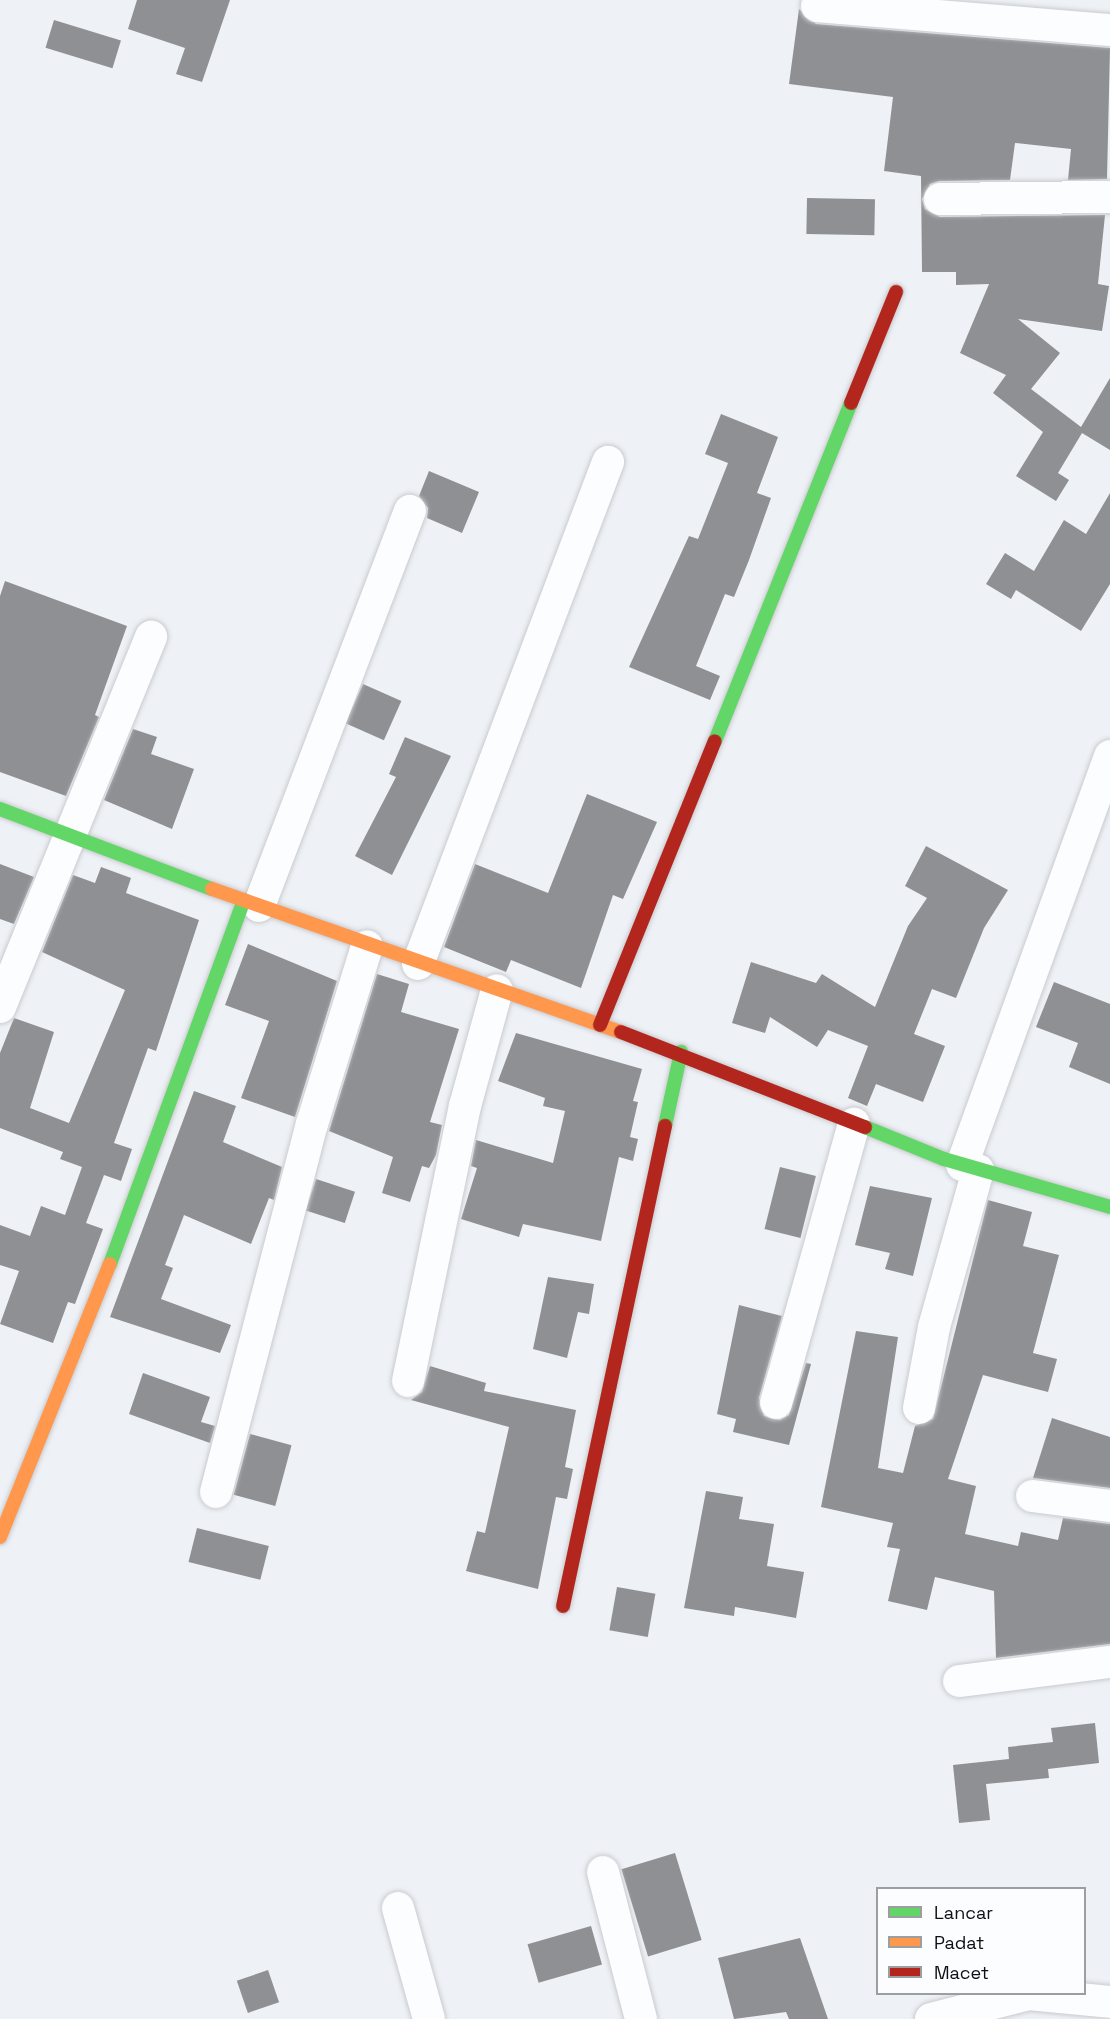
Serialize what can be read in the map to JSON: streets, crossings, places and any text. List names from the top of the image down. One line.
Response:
{"legend":["Lancar","Padat","Macet"]}
